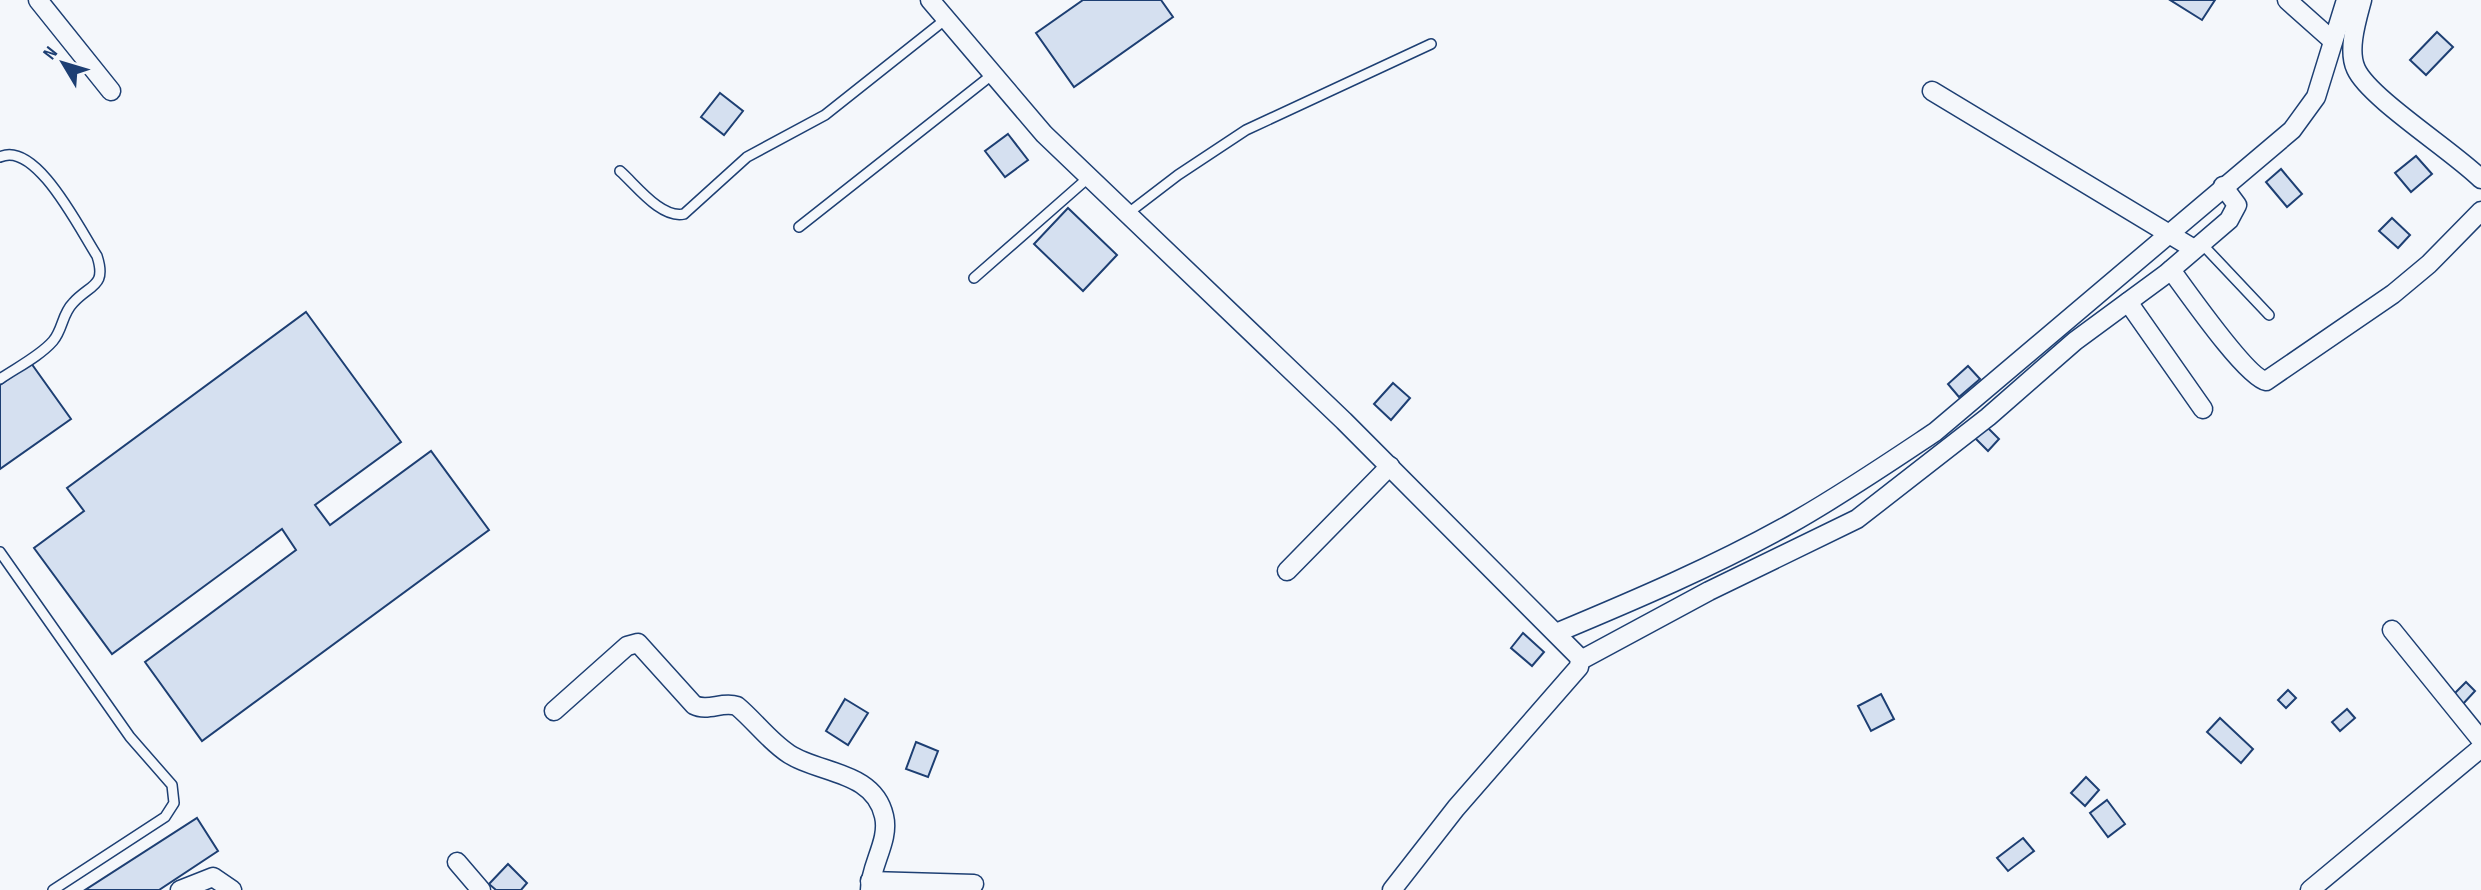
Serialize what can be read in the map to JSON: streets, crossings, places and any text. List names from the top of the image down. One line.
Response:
{"north":"top left"}
